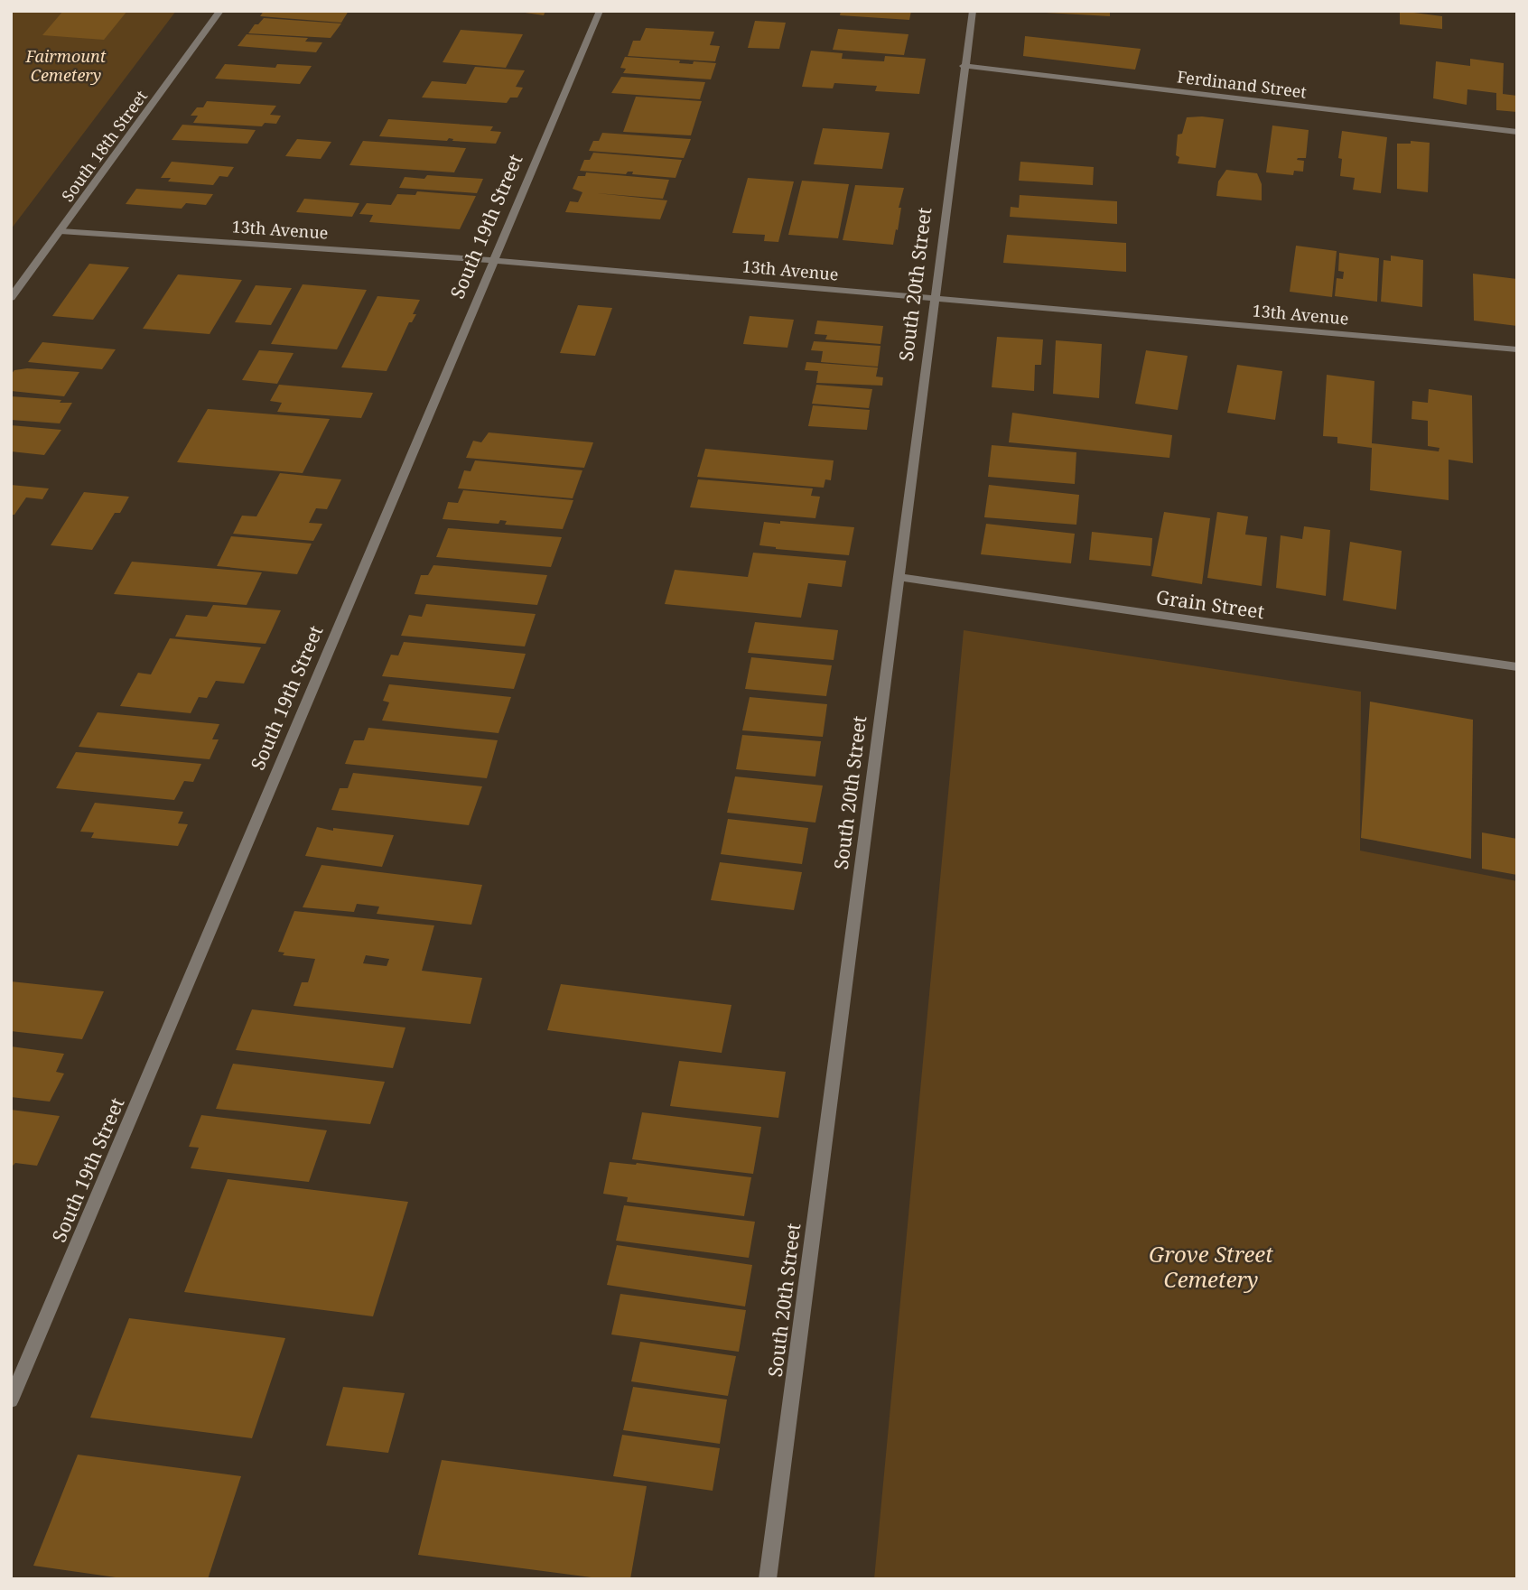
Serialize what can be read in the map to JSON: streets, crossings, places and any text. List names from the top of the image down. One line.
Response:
{"streets":{"street":["Ferdinand Street","South 18th Street","South 19th Street","13th Avenue","South 20th Street","Grain Street"]},"crossings":[["Ferdinand Street","South 20th Street"],["South 18th Street","13th Avenue"],["South 19th Street","13th Avenue"],["13th Avenue","South 20th Street"],["South 20th Street","Grain Street"]],"parks":["Fairmount Cemetery","Grove Street Cemetery"]}
